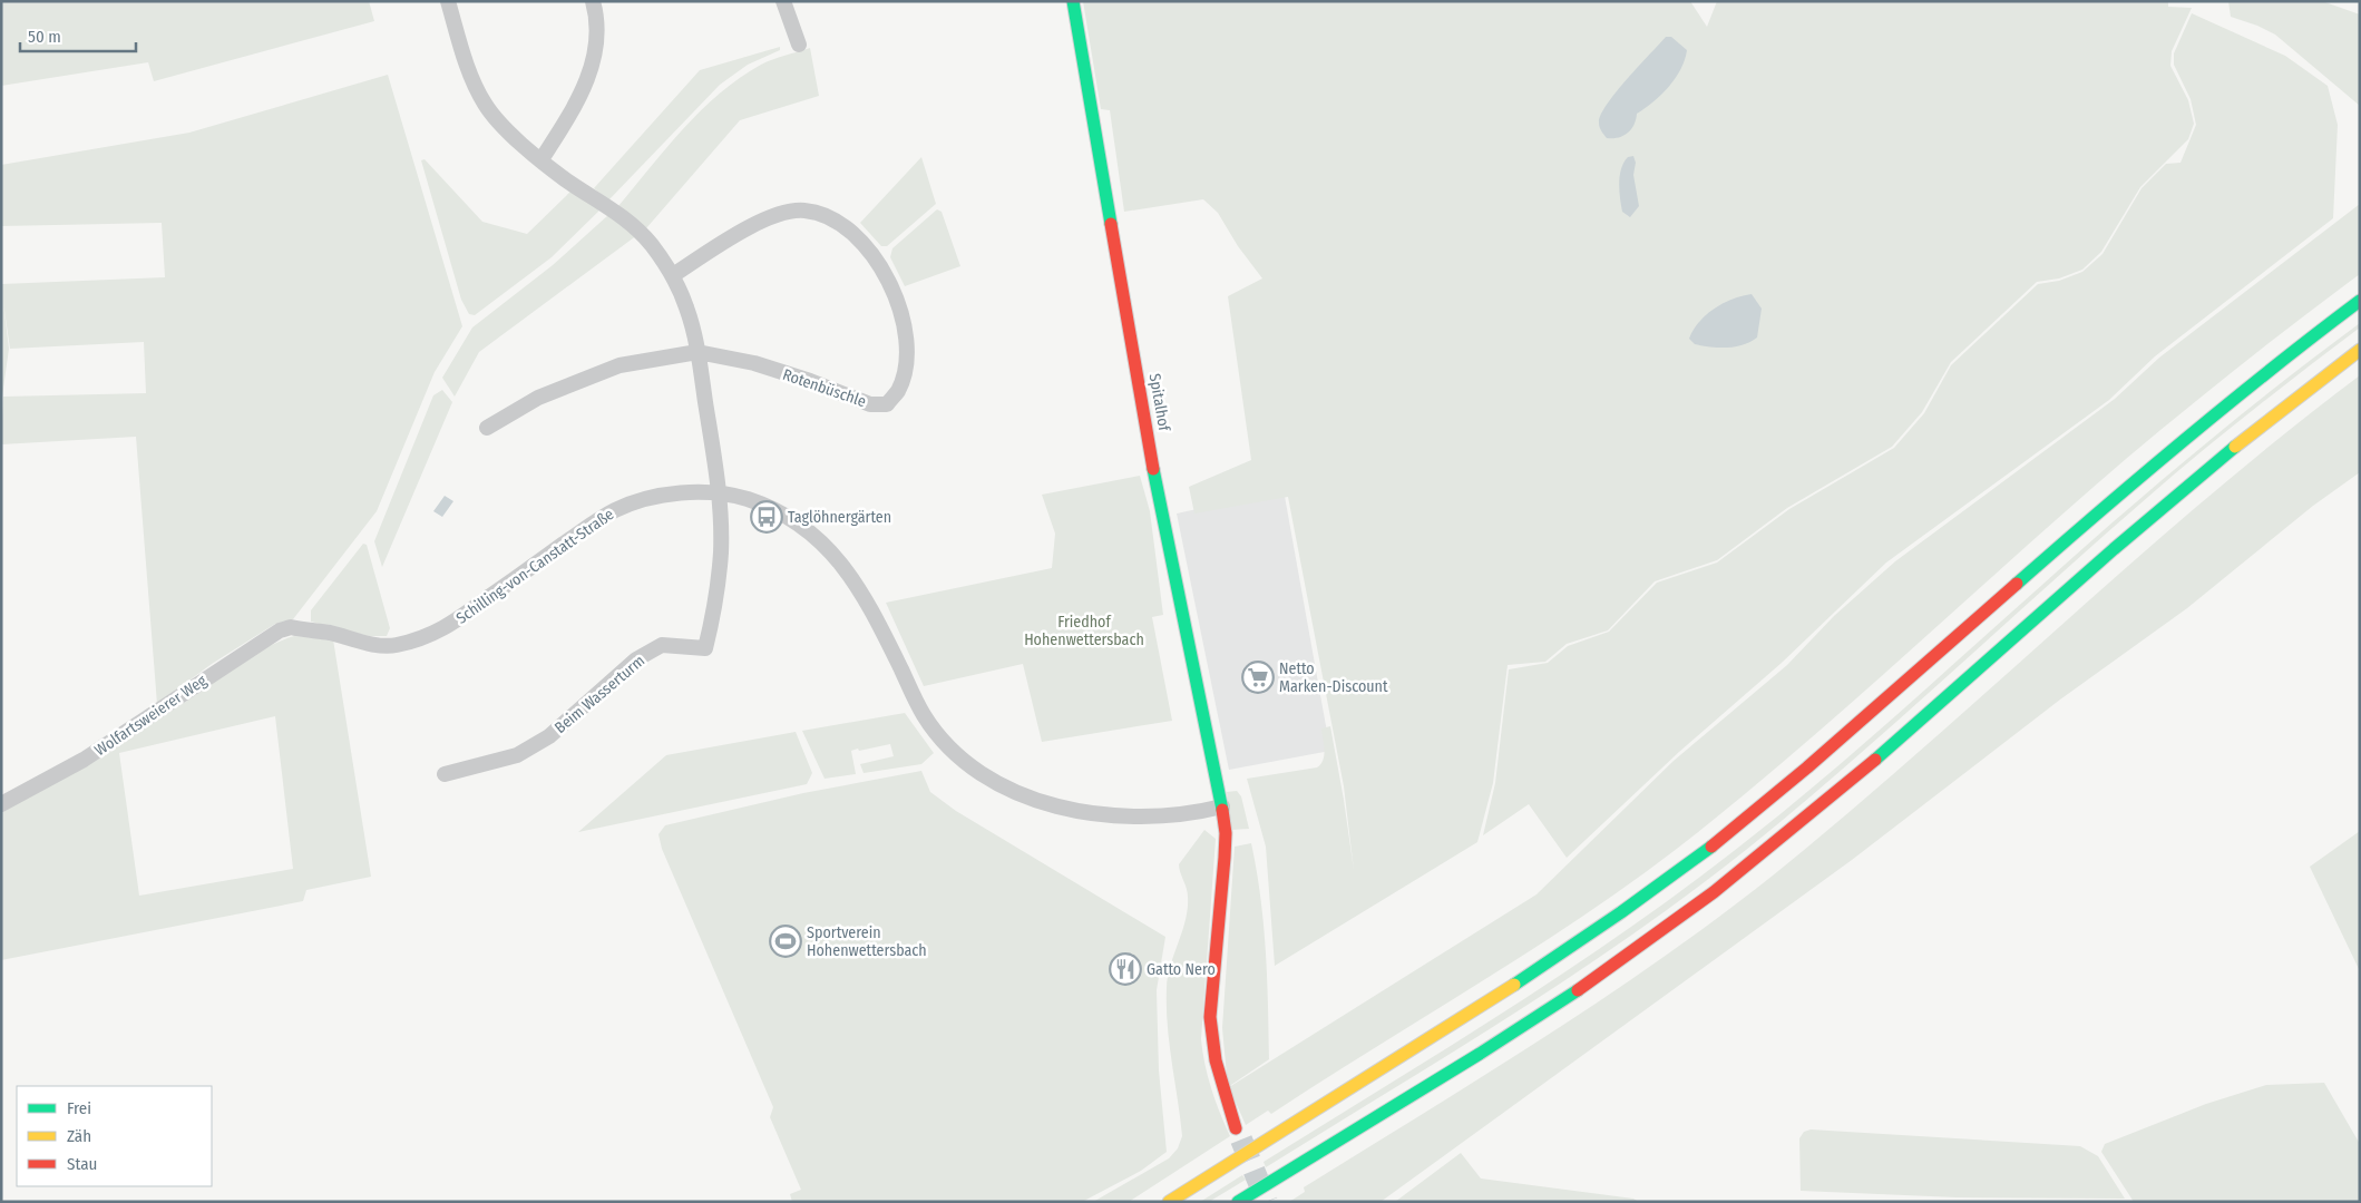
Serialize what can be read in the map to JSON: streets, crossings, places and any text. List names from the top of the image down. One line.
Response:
{"streets":{"main road":["Spitalhof"],"street":["Rotenbüschle","Schilling-von-Canstatt-Straße","Beim Wasserturm","Wolfartsweierer Weg"]},"crossings":[["Spitalhof","Schilling-von-Canstatt-Straße"],["Schilling-von-Canstatt-Straße","Beim Wasserturm"],["Schilling-von-Canstatt-Straße","Wolfartsweierer Weg"]],"parks":["Friedhof Hohenwettersbach"],"places":{"bus stop":["Taglöhnergärten"],"supermarket":["Netto Marken-Discount"],"sports":["Sportverein Hohenwettersbach"],"restaurant":["Gatto Nero"]},"legend":["Frei","Zäh","Stau"],"scale_bar":"50 m"}
